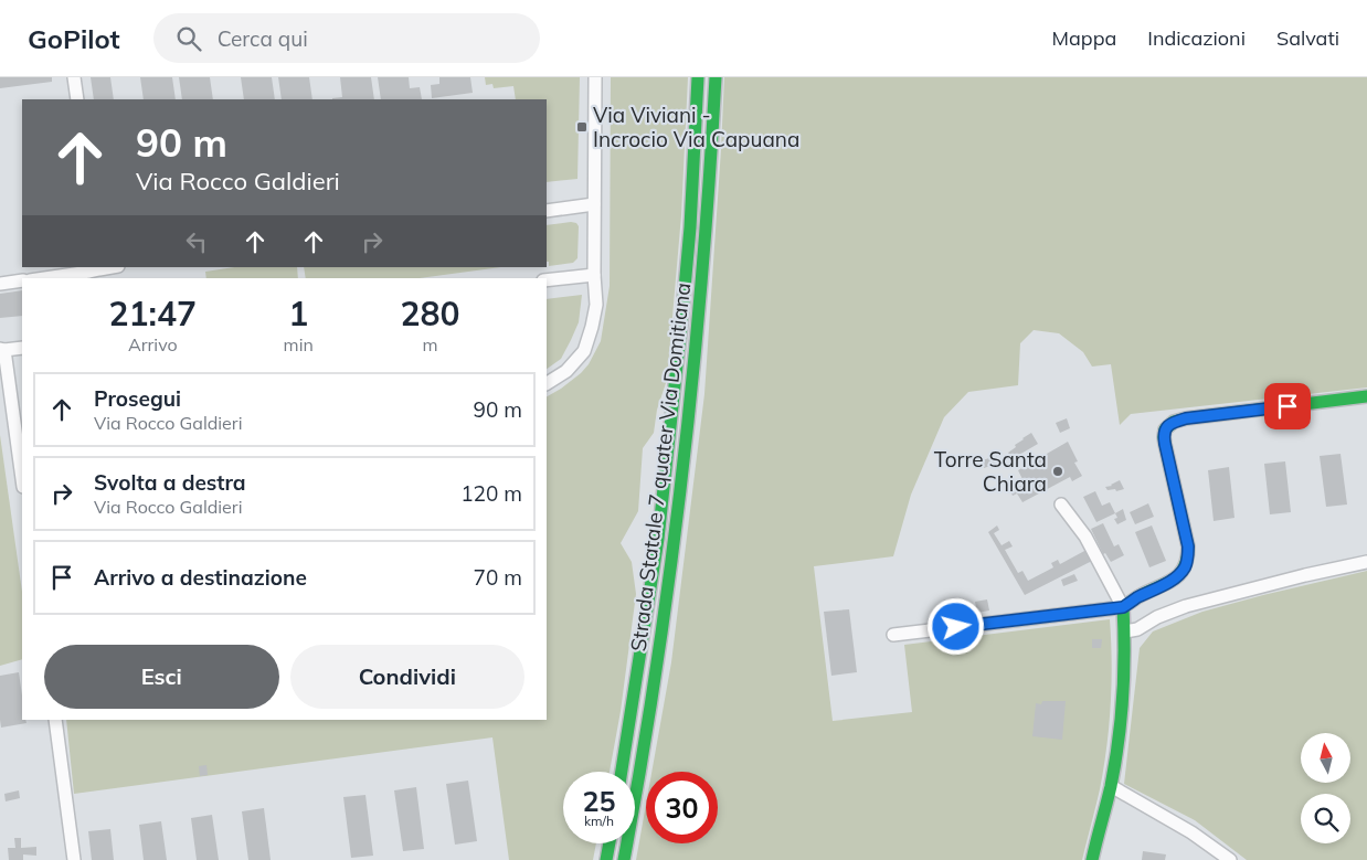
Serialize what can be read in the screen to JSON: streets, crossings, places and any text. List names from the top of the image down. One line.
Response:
{"streets":{"main road":["Strada Statale 7 quater Via Domitiana"]},"places":{"transit":["Via Viviani - Incrocio Via Capuana"],"other":["Torre Santa Chiara"]},"north":"top","page":{"header":"GoPilot","search":"Cerca qui","nav":["Mappa","Indicazioni","Salvati"],"turn":["90 m","Via Rocco Galdieri"],"eta":["21:47","Arrivo","1","min","280","m"],"list":[{"name":"Prosegui","note":"Via Rocco Galdieri","value":"90 m"},{"name":"Svolta a destra","note":"Via Rocco Galdieri","value":"120 m"},{"name":"Arrivo a destinazione","value":"70 m"}],"buttons":["Esci","Condividi"],"speed":"25 km/h","limit":"30"}}
